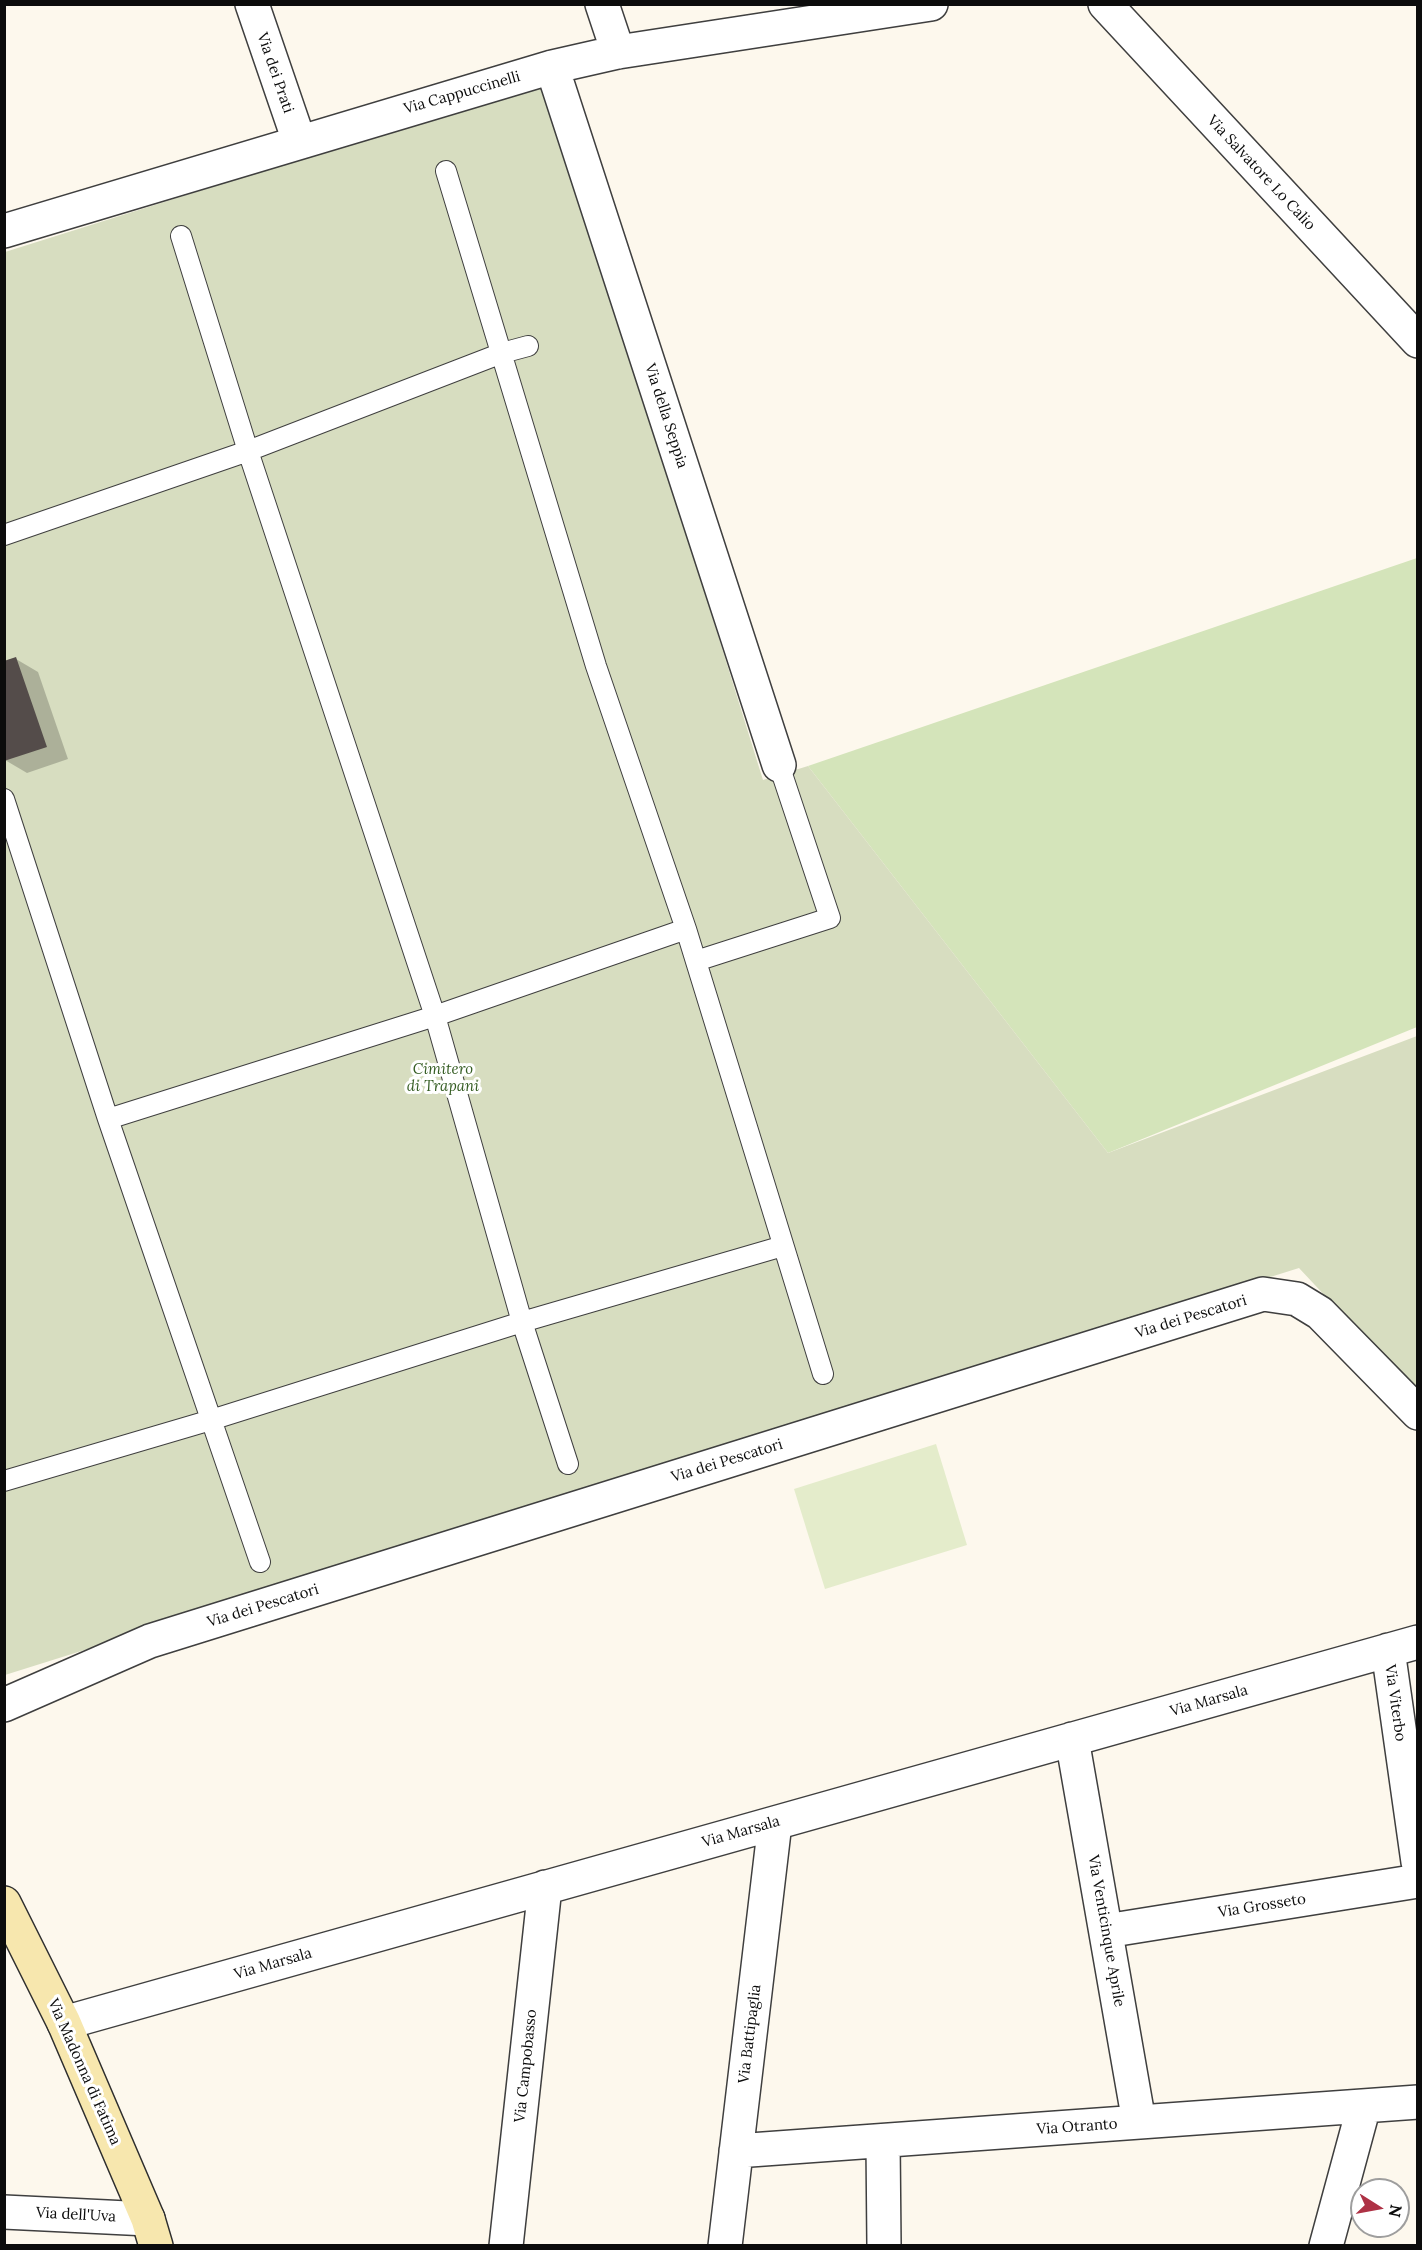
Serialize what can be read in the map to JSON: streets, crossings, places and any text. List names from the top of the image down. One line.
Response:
{"streets":{"street":["Via dei Prati","Via Cappuccinelli","Via Salvatore Lo Calio","Via della Seppia","Via dei Pescatori","Via Marsala","Via Viterbo","Via Grosseto","Via Venticinque Aprile","Via Battipaglia","Via Campobasso","Via Madonna di Fatima","Via Otranto","Via dell'Uva"]},"crossings":[["Via dei Prati","Via Cappuccinelli"],["Via Cappuccinelli","Via della Seppia"],["Via Marsala","Via Viterbo"],["Via Marsala","Via Venticinque Aprile"],["Via Marsala","Via Battipaglia"],["Via Marsala","Via Campobasso"],["Via Marsala","Via Madonna di Fatima"],["Via Grosseto","Via Venticinque Aprile"],["Via Venticinque Aprile","Via Otranto"],["Via Battipaglia","Via Otranto"],["Via Madonna di Fatima","Via dell'Uva"]],"parks":["Cimitero di Trapani"],"north":"right"}
